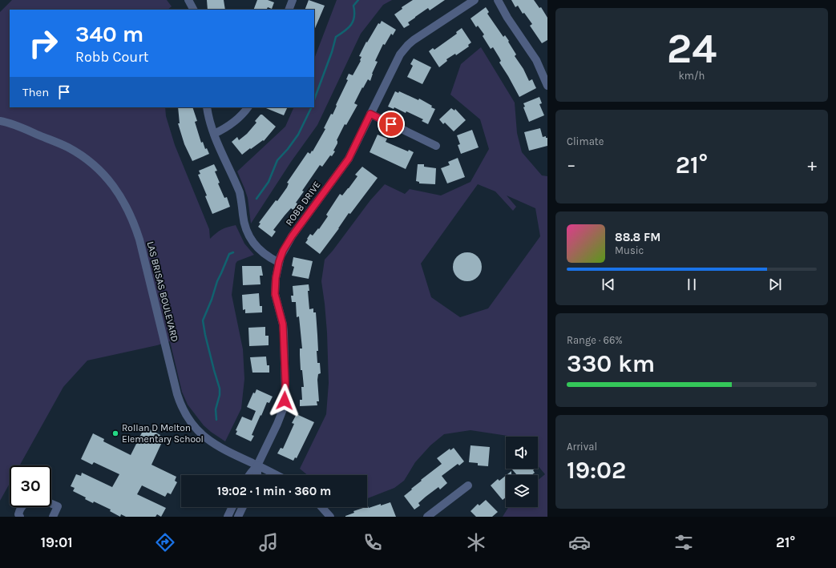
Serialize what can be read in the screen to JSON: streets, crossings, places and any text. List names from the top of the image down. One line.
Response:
{"streets":{"street":["ROBB DRIVE","LAS BRISAS BOULEVARD"]},"crossings":[["ROBB DRIVE","LAS BRISAS BOULEVARD"]],"places":["Rollan D Melton Elementary School"],"page":{"tile":[["24","km/h"],"Climate",["Range · 66%","330 km"],["Arrival","19:02"]],"turn":["340 m","Robb Court"],"then":"Then","heat":["−","21°","+"],"song":["88.8 FM","Music"],"limit":"30","trip":"19:02 · 1 min · 360 m","tabs":["19:01","21°"]}}
